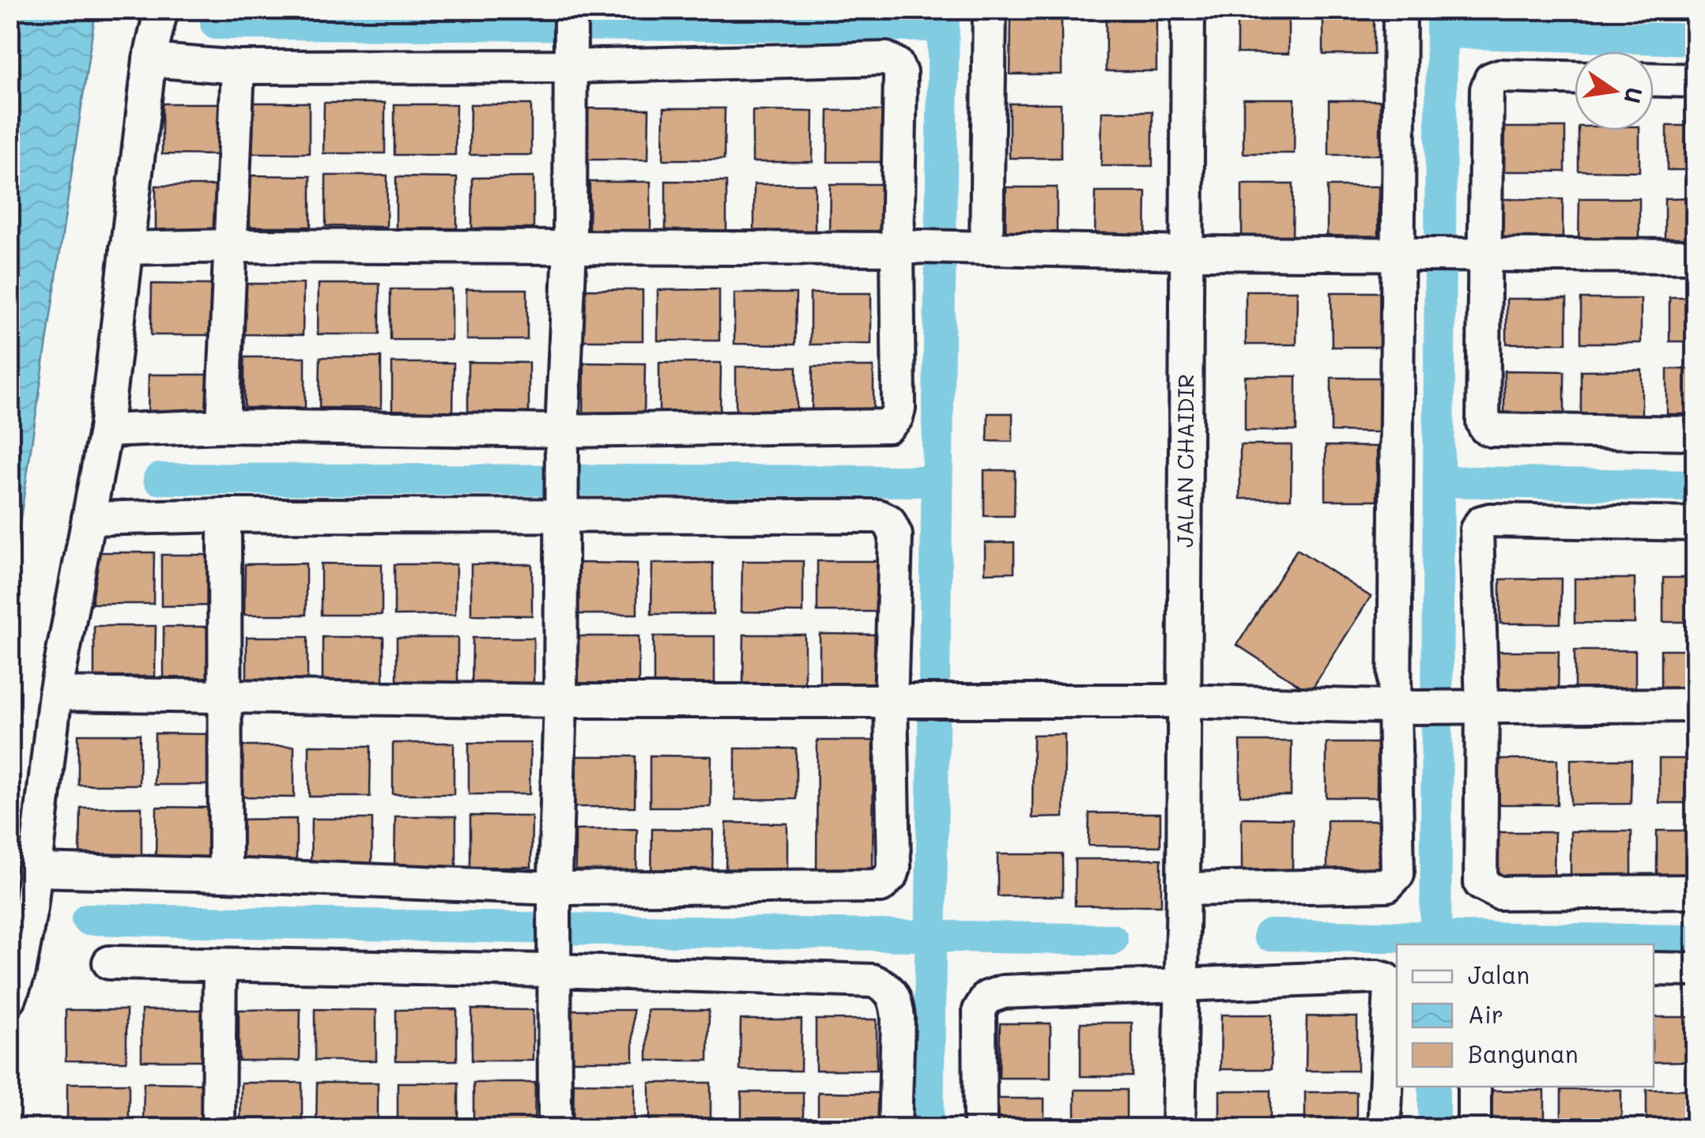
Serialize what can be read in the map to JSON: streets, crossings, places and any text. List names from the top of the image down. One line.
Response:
{"streets":{"street":["JALAN CHAIDIR"]},"legend":["Jalan","Air","Bangunan"],"north":"right"}
